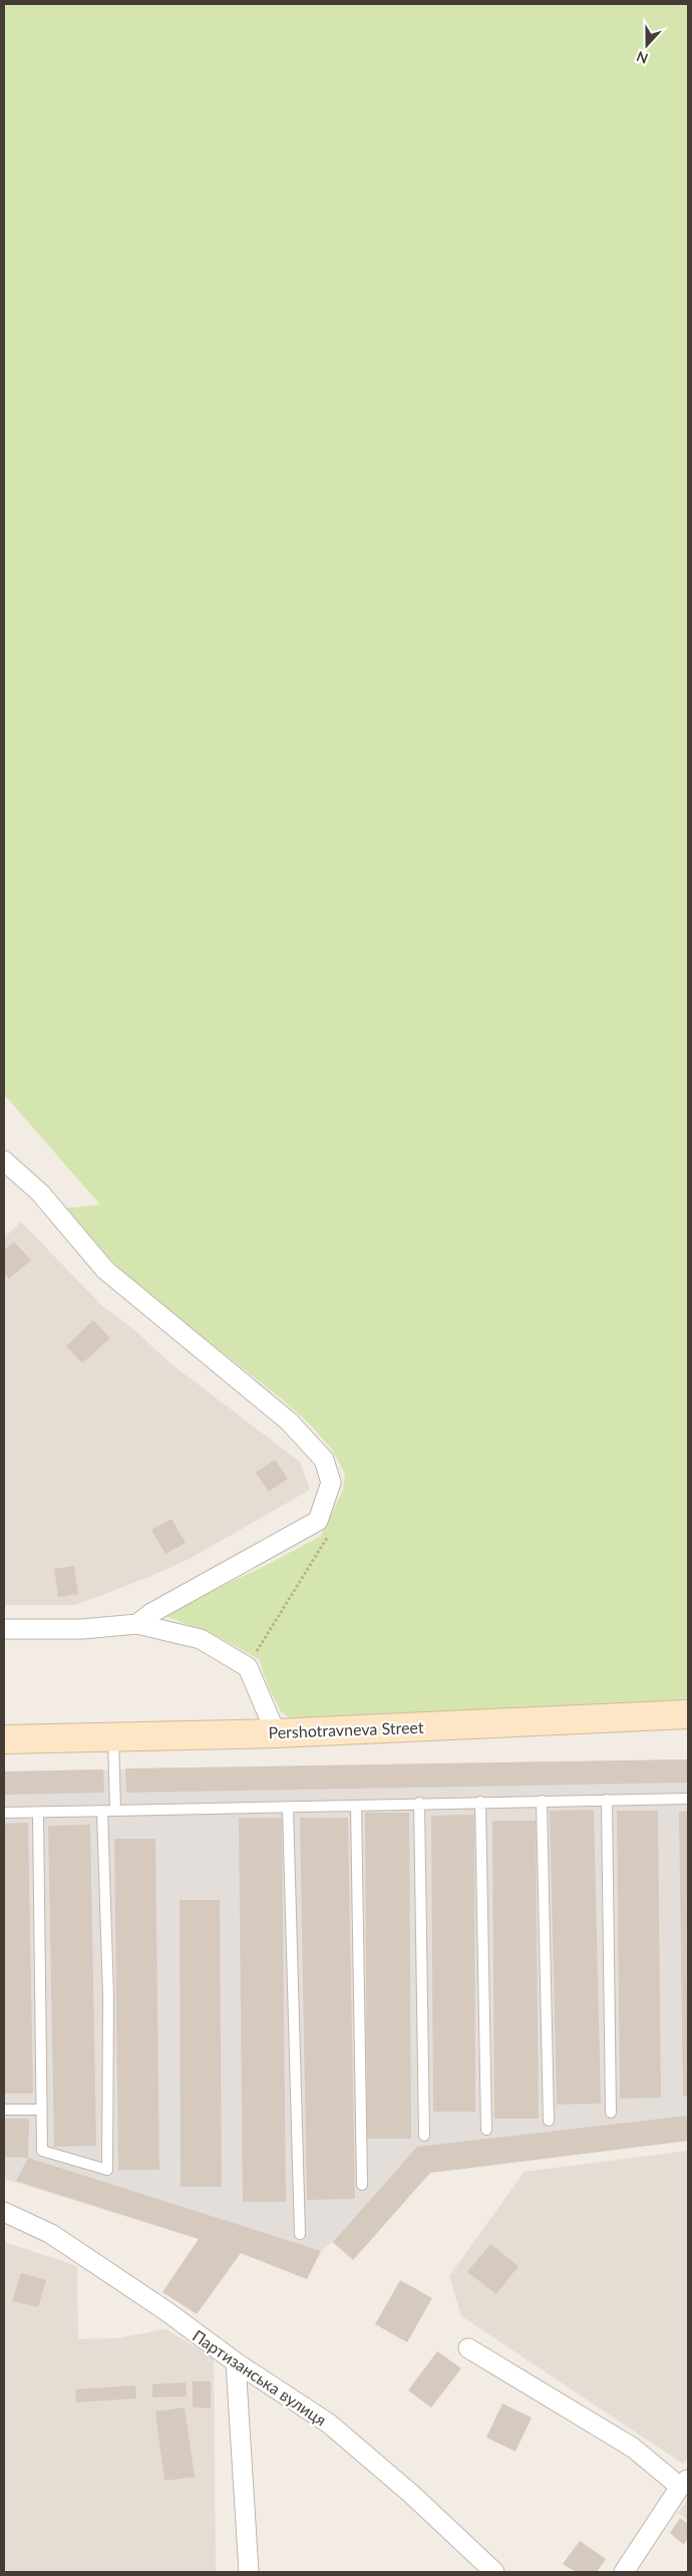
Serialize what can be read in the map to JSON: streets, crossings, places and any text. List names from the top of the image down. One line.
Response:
{"streets":{"street":["Pershotravneva Street","Партизанська вулиця"]},"north":"bottom"}
